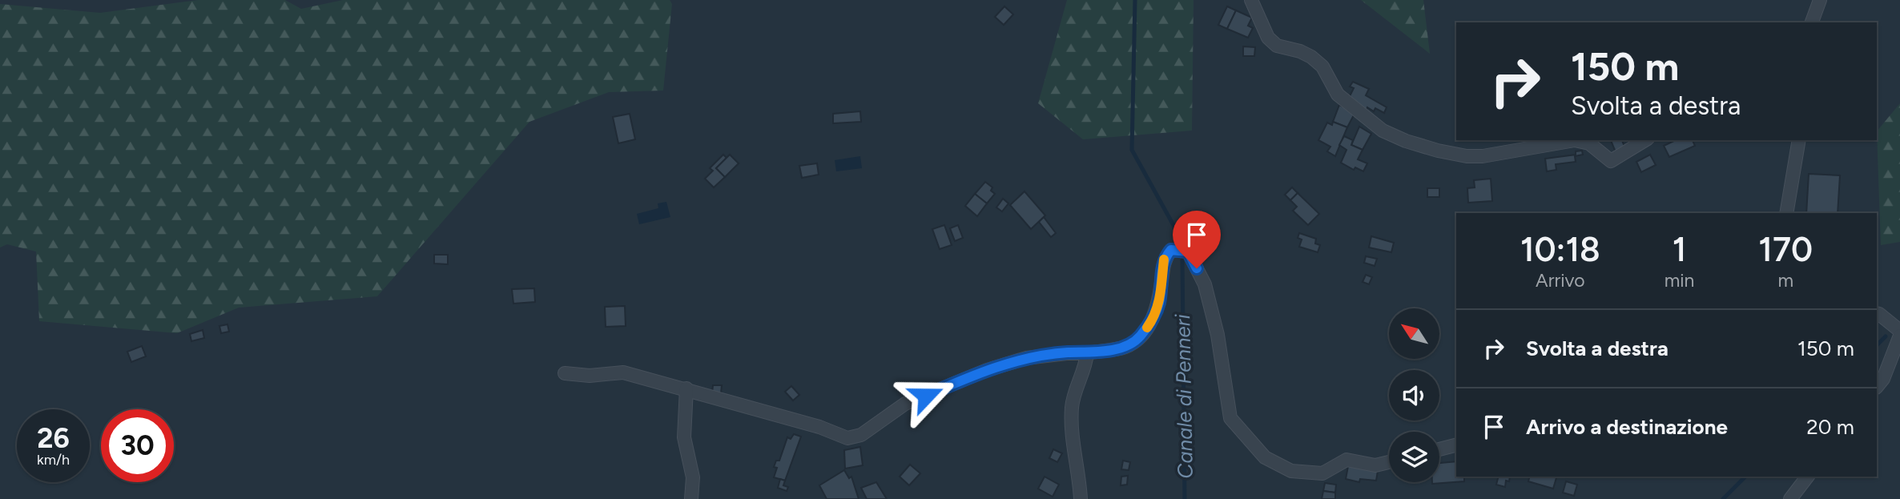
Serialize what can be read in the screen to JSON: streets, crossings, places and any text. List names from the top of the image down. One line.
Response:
{"water":["Canale di Penneri"],"north":"top left","page":{"turn":["150 m","Svolta a destra"],"eta":["10:18","Arrivo","1","min","170","m"],"list":[{"name":"Svolta a destra","value":"150 m"},{"name":"Arrivo a destinazione","value":"20 m"}],"speed":"26 km/h","limit":"30"}}
